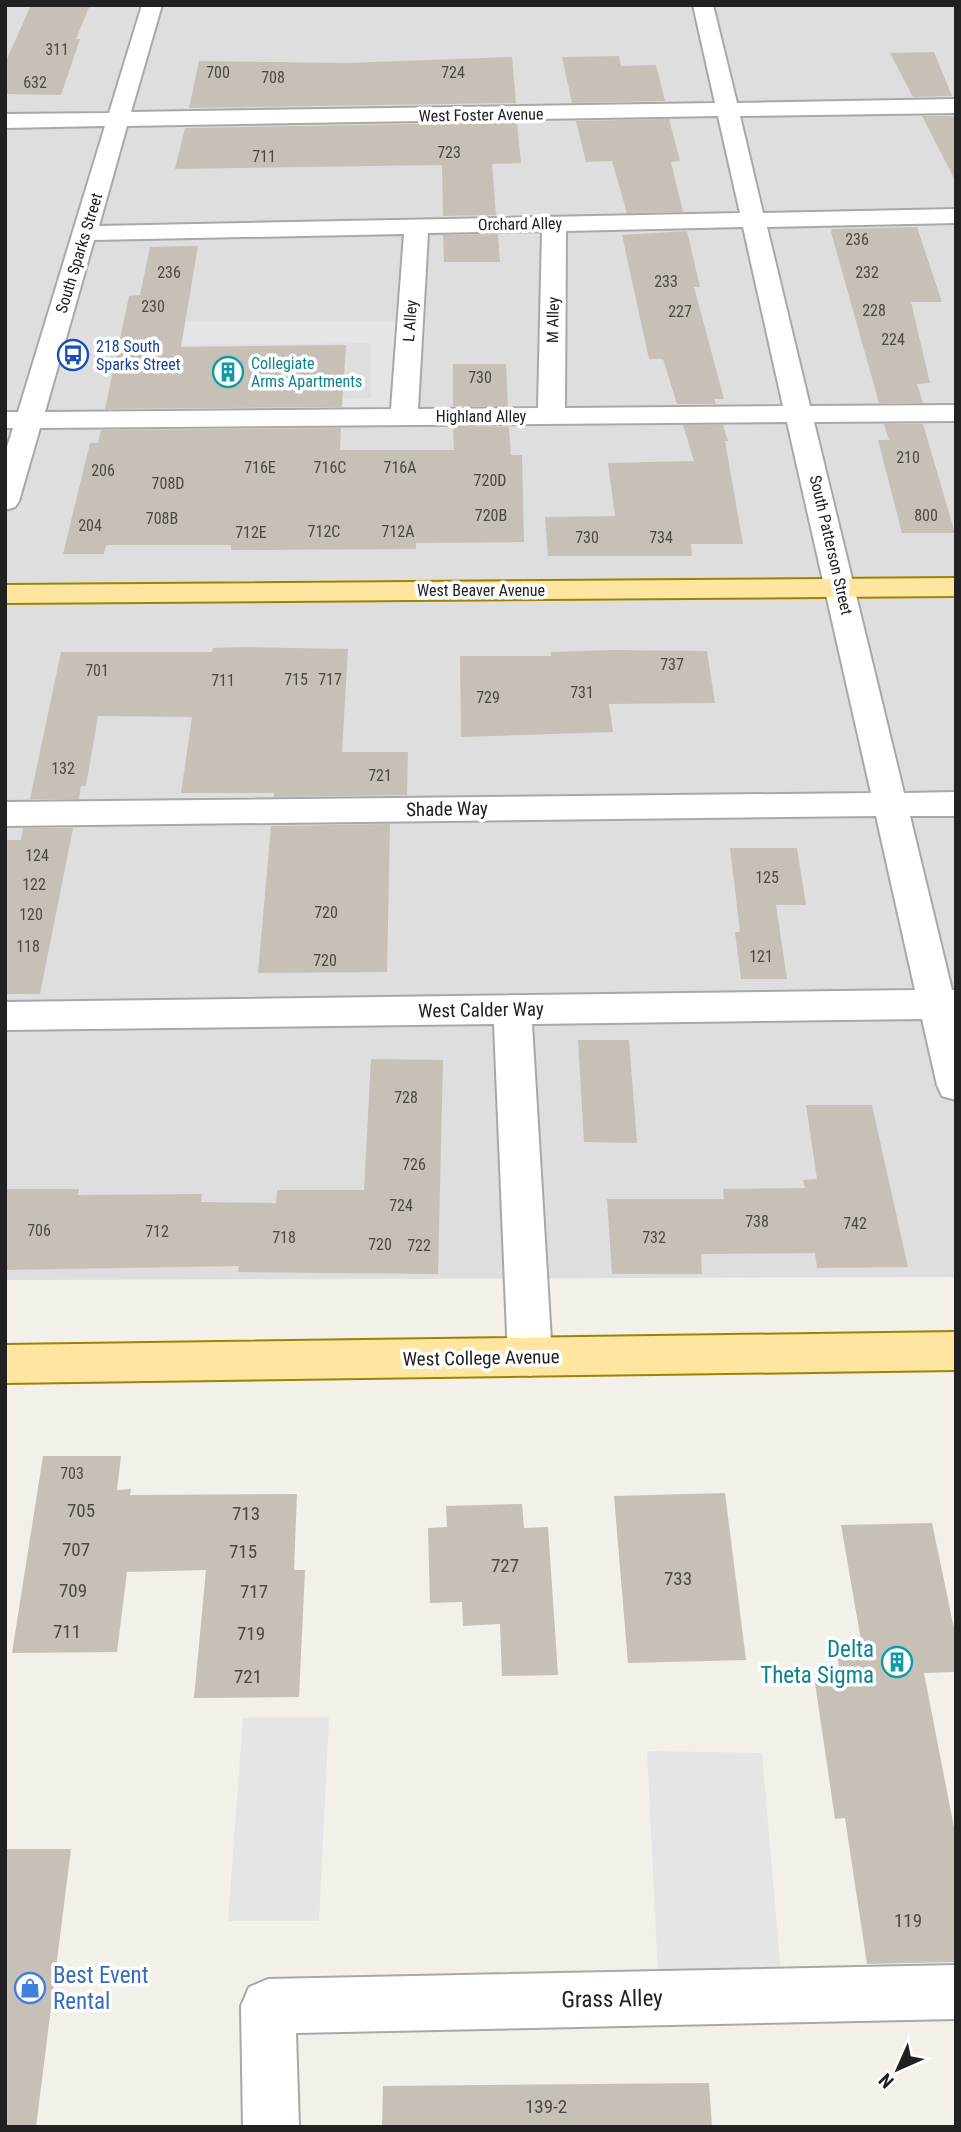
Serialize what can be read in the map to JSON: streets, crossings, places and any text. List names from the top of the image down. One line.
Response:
{"streets":{"main road":["West Beaver Avenue","West College Avenue"],"street":["West Foster Avenue","Orchard Alley","South Sparks Street","M Alley","L Alley","Highland Alley","South Patterson Street","Shade Way","West Calder Way","Grass Alley"]},"crossings":[["West Foster Avenue","South Sparks Street"],["West Foster Avenue","South Patterson Street"],["Orchard Alley","South Sparks Street"],["Orchard Alley","M Alley"],["Orchard Alley","L Alley"],["Orchard Alley","South Patterson Street"],["South Sparks Street","Highland Alley"],["M Alley","Highland Alley"],["L Alley","Highland Alley"],["Highland Alley","South Patterson Street"],["South Patterson Street","West Beaver Avenue"],["South Patterson Street","Shade Way"],["South Patterson Street","West Calder Way"]],"places":{"bus stop":["218 South Sparks Street"],"building":["Collegiate Arms Apartments","Delta Theta Sigma"],"shop":["Best Event Rental"]},"house_numbers":["311","700","724","708","632","723","711","236","236","232","233","230","228","227","224","730","210","716E","716C","716A","206","720D","708D","720B","800","708B","204","712C","712A","712E","730","734","737","701","715","717","711","731","729","132","721","124","125","122","720","120","118","121","720","728","726","724","738","742","706","712","718","732","720","722","703","705","713","707","715","727","733","709","717","711","719","721","119","139-2"],"north":"bottom left"}
